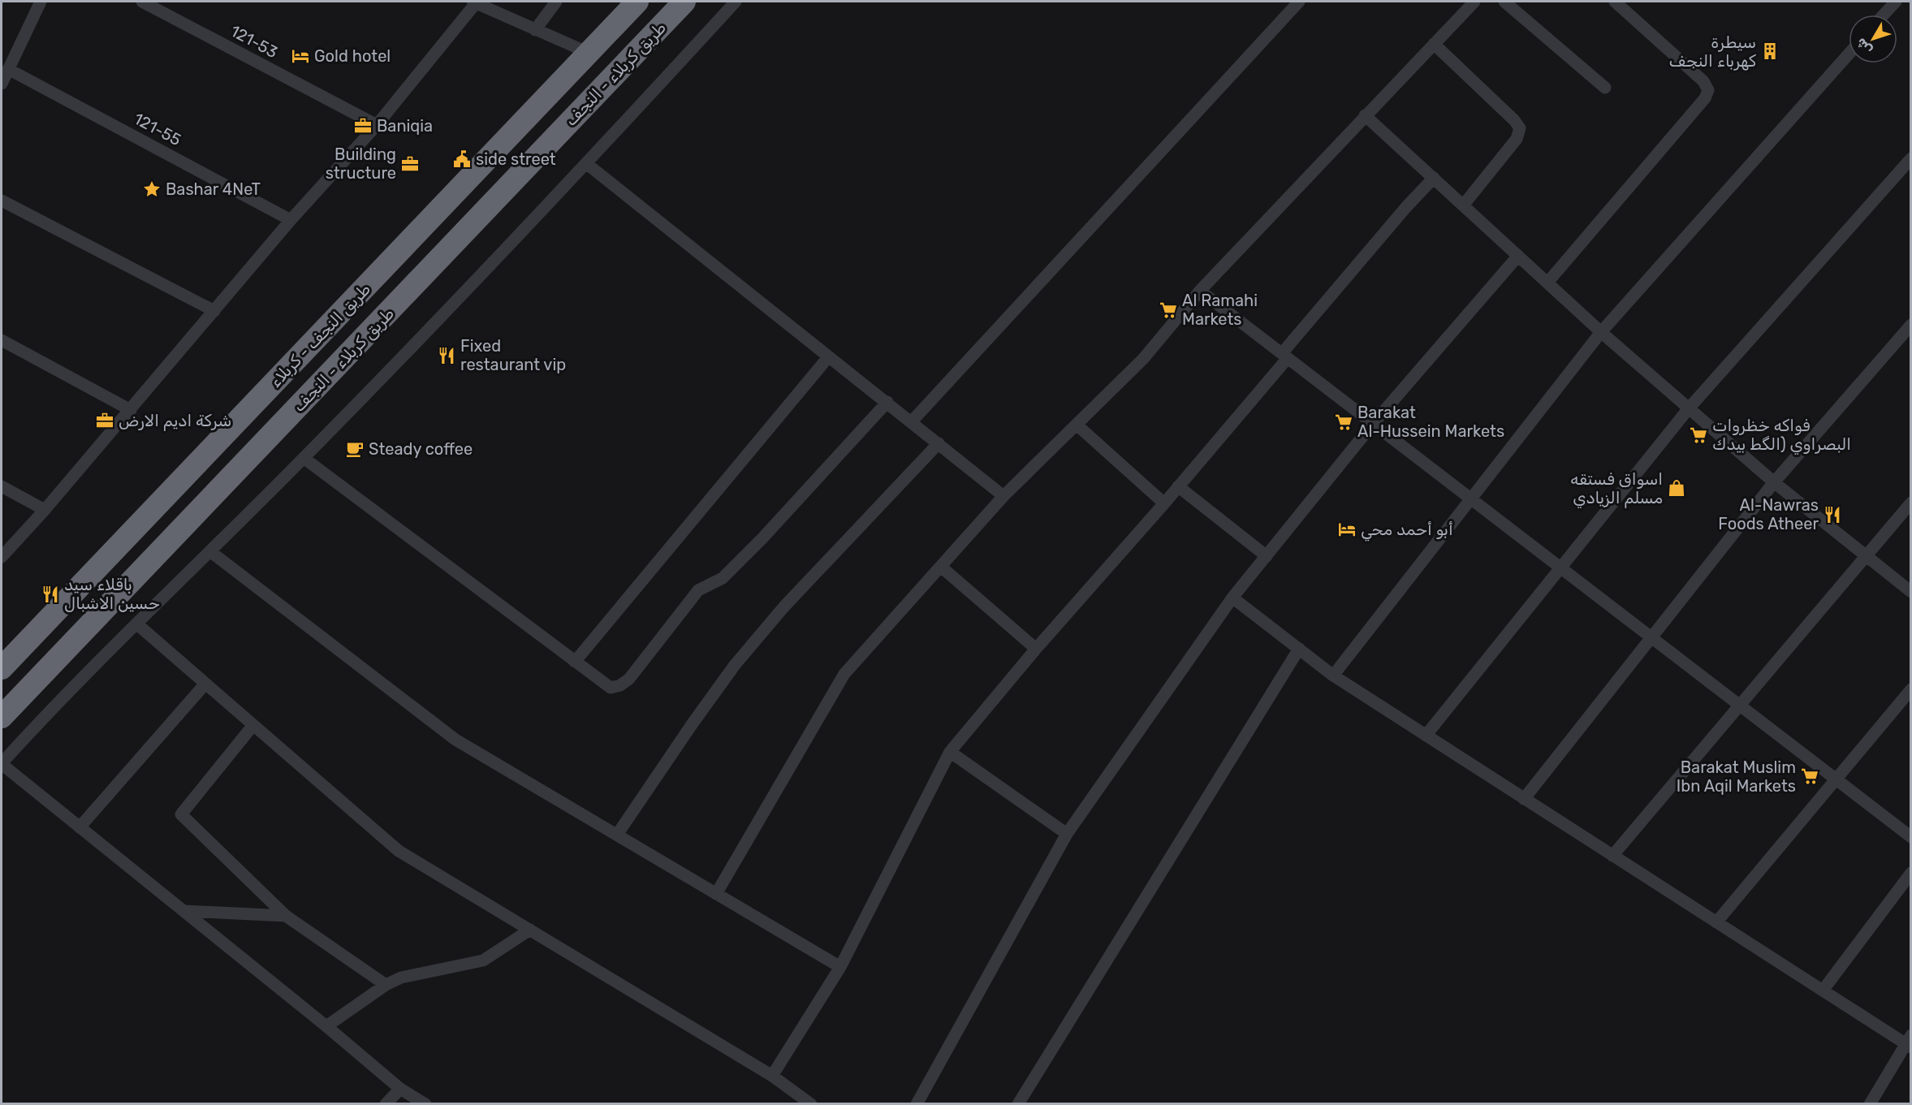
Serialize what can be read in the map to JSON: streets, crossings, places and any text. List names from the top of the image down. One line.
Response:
{"streets":{"highway":["طريق کربلاء - النجف","طريق النجف - کربلاء"],"street":["121-53","121-55"]},"places":{"building":["سيطرة كهرباء النجف"],"hotel":["Gold hotel","أبو أحمد محي"],"office":["Baniqia","Building structure","شركة اديم الارض"],"public building":["side street"],"place":["Bashar 4NeT"],"supermarket":["Al Ramahi Markets","Barakat Al-Hussein Markets","فواكه خظروات البصراوي (الگط بيدك","Barakat Muslim Ibn Aqil Markets"],"restaurant":["Fixed restaurant vip","Al-Nawras Foods Atheer","باقلاء سيد حسين الاشبال"],"cafe":["Steady coffee"],"shop":["اسواق فستقه مسلم الزيادي"]},"north":"bottom left"}
